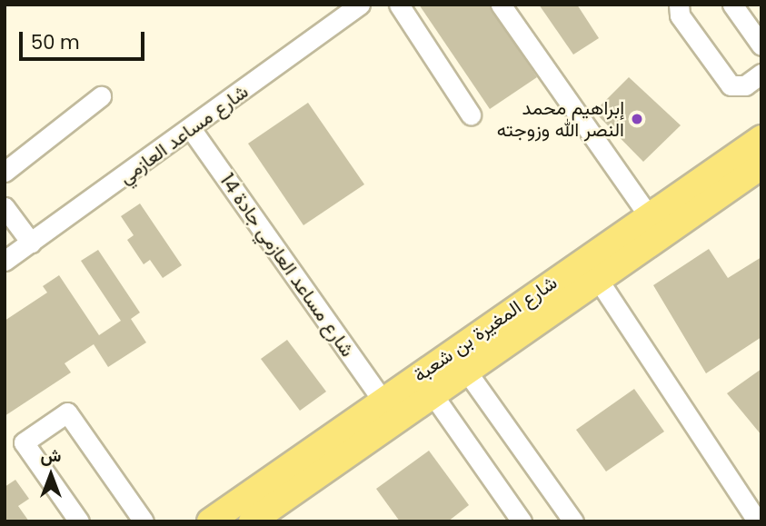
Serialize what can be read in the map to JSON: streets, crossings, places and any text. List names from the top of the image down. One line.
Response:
{"streets":{"main road":["شارع المغيرة بن شعبة"],"street":["شارع مساعد العازمي","شارع مساعد العازمي جادة 14"]},"crossings":[["شارع مساعد العازمي","شارع مساعد العازمي جادة 14"],["شارع مساعد العازمي جادة 14","شارع المغيرة بن شعبة"]],"places":["إبراهيم محمد النصر الله وزوجته"],"scale_bar":"50 m","north":"top"}
